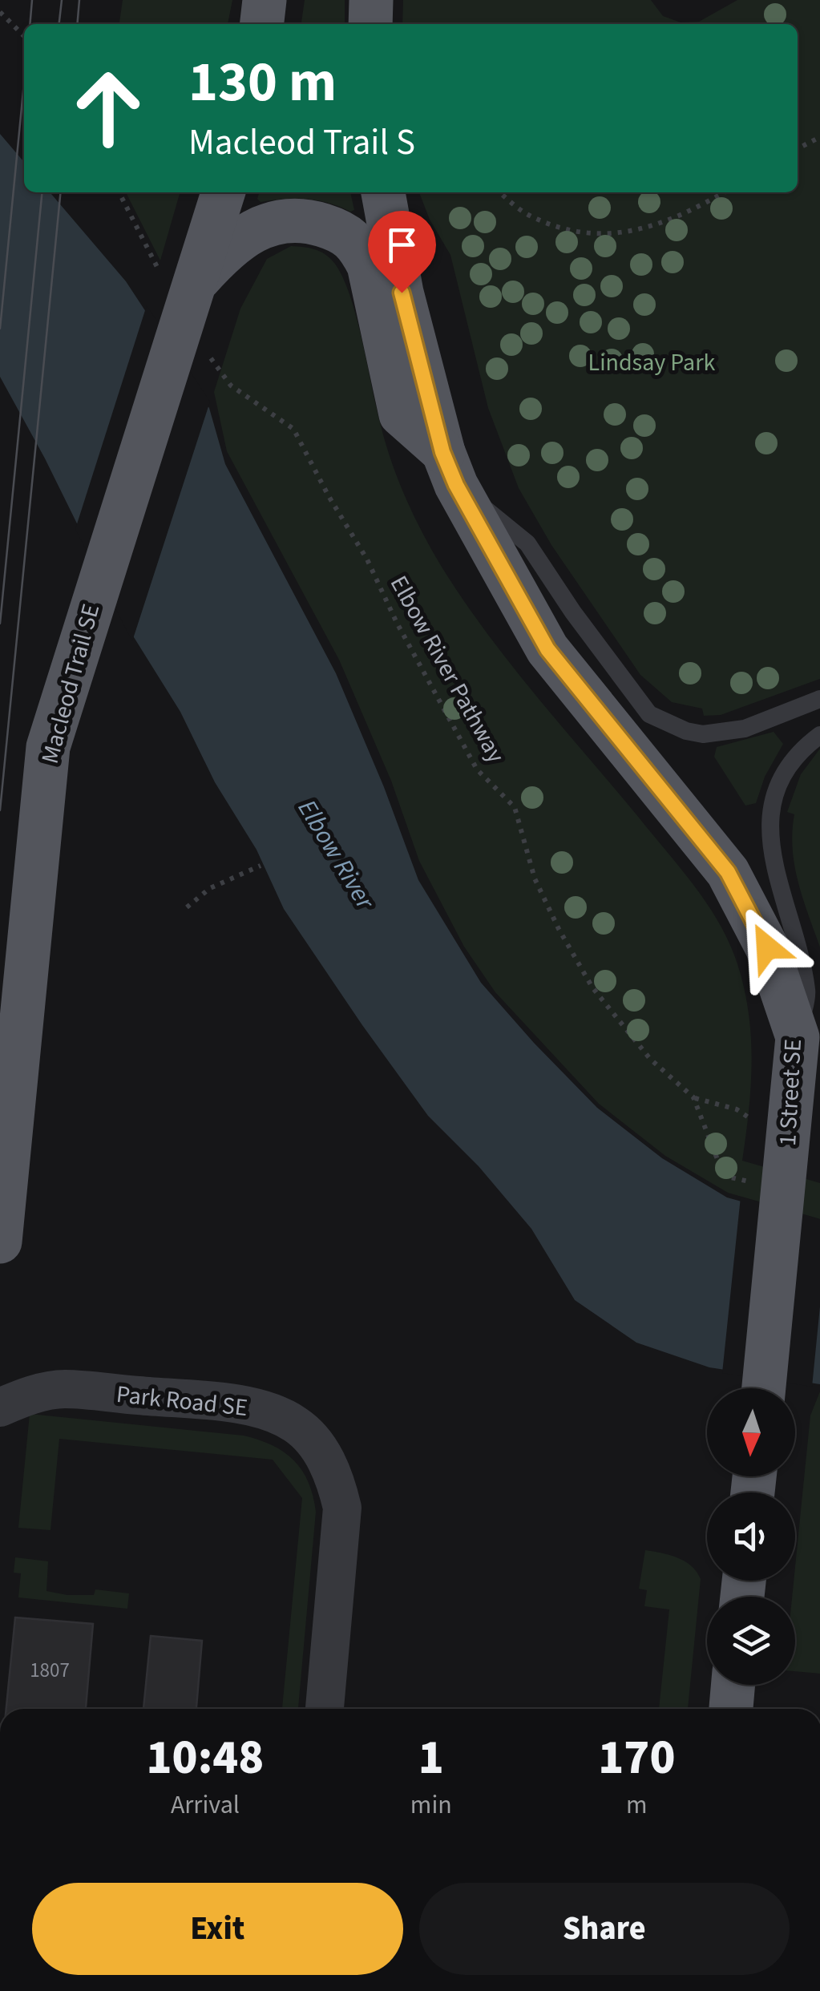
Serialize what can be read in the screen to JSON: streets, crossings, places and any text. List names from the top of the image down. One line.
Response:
{"streets":{"main road":["Macleod Trail SE","1 Street SE"],"street":["Park Road SE"],"path":["Elbow River Pathway"]},"water":["Elbow River"],"parks":["Lindsay Park"],"house_numbers":["1807"],"north":"bottom","page":{"turn":["130 m","Macleod Trail S"],"eta":["10:48","Arrival","1","min","170","m"],"buttons":["Exit","Share"]}}
